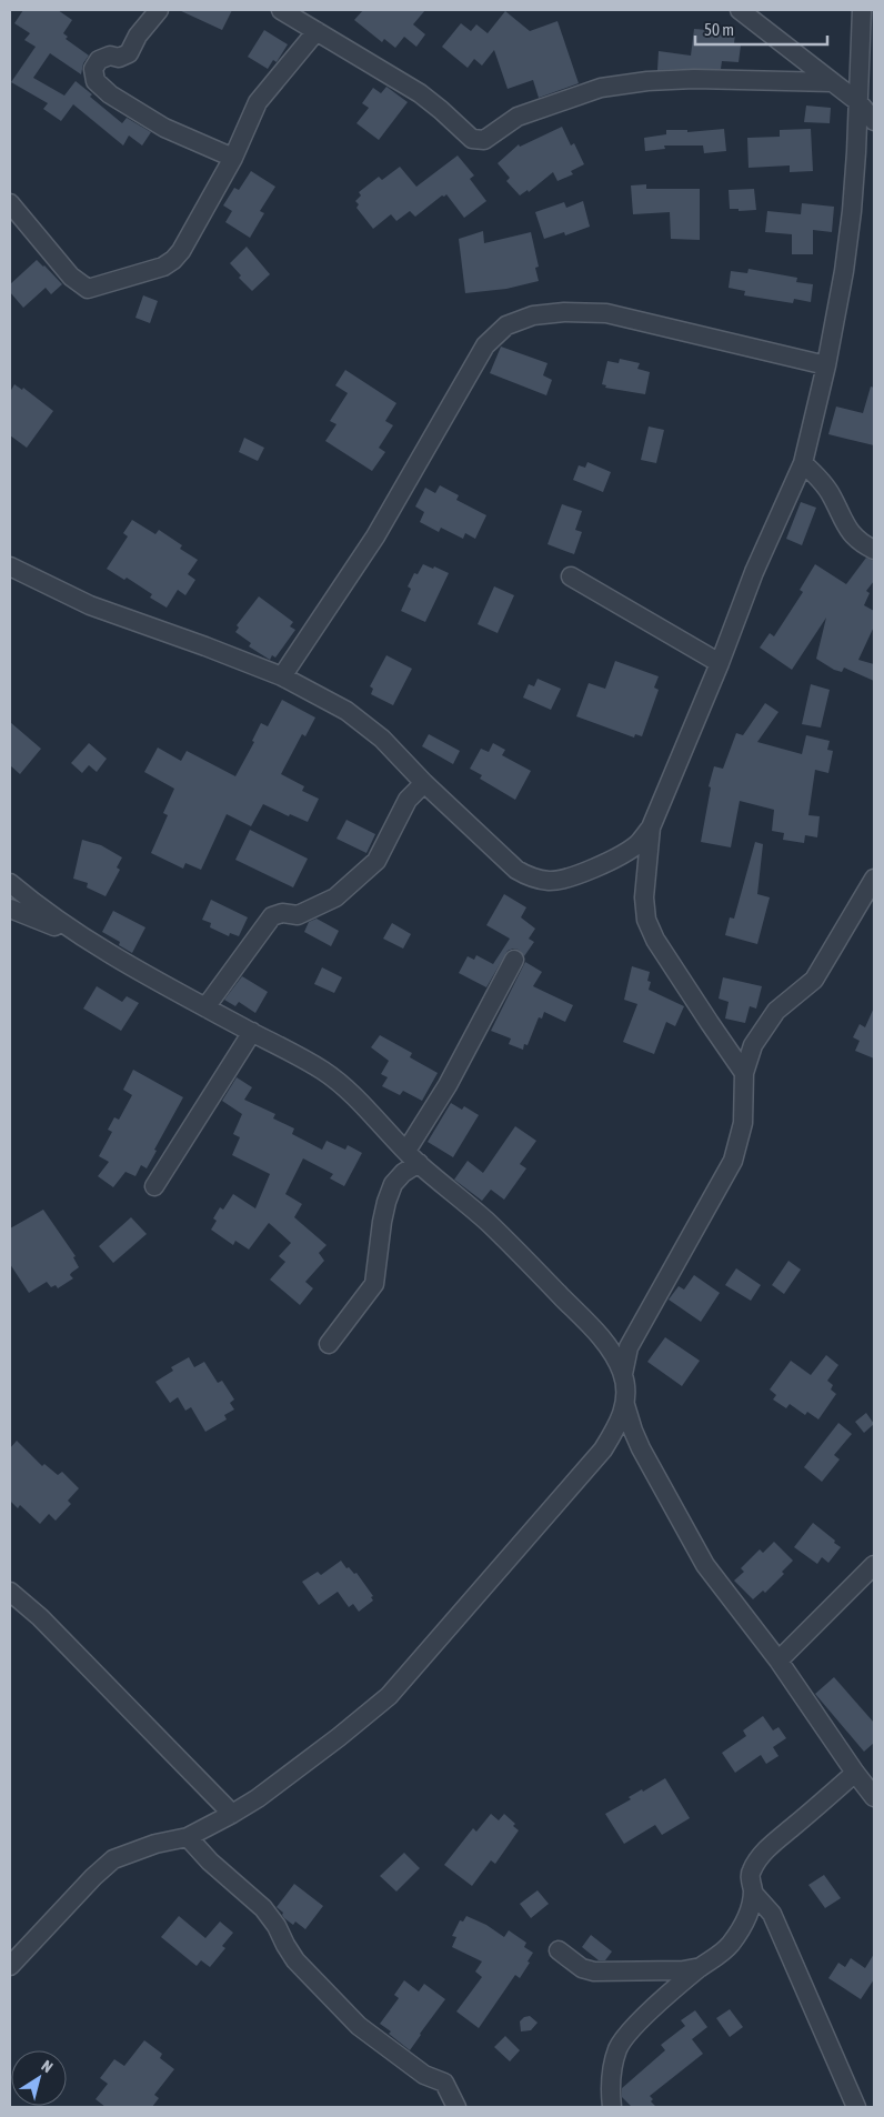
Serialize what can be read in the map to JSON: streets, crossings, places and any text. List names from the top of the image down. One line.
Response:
{"scale_bar":"50 m","north":"top right"}
